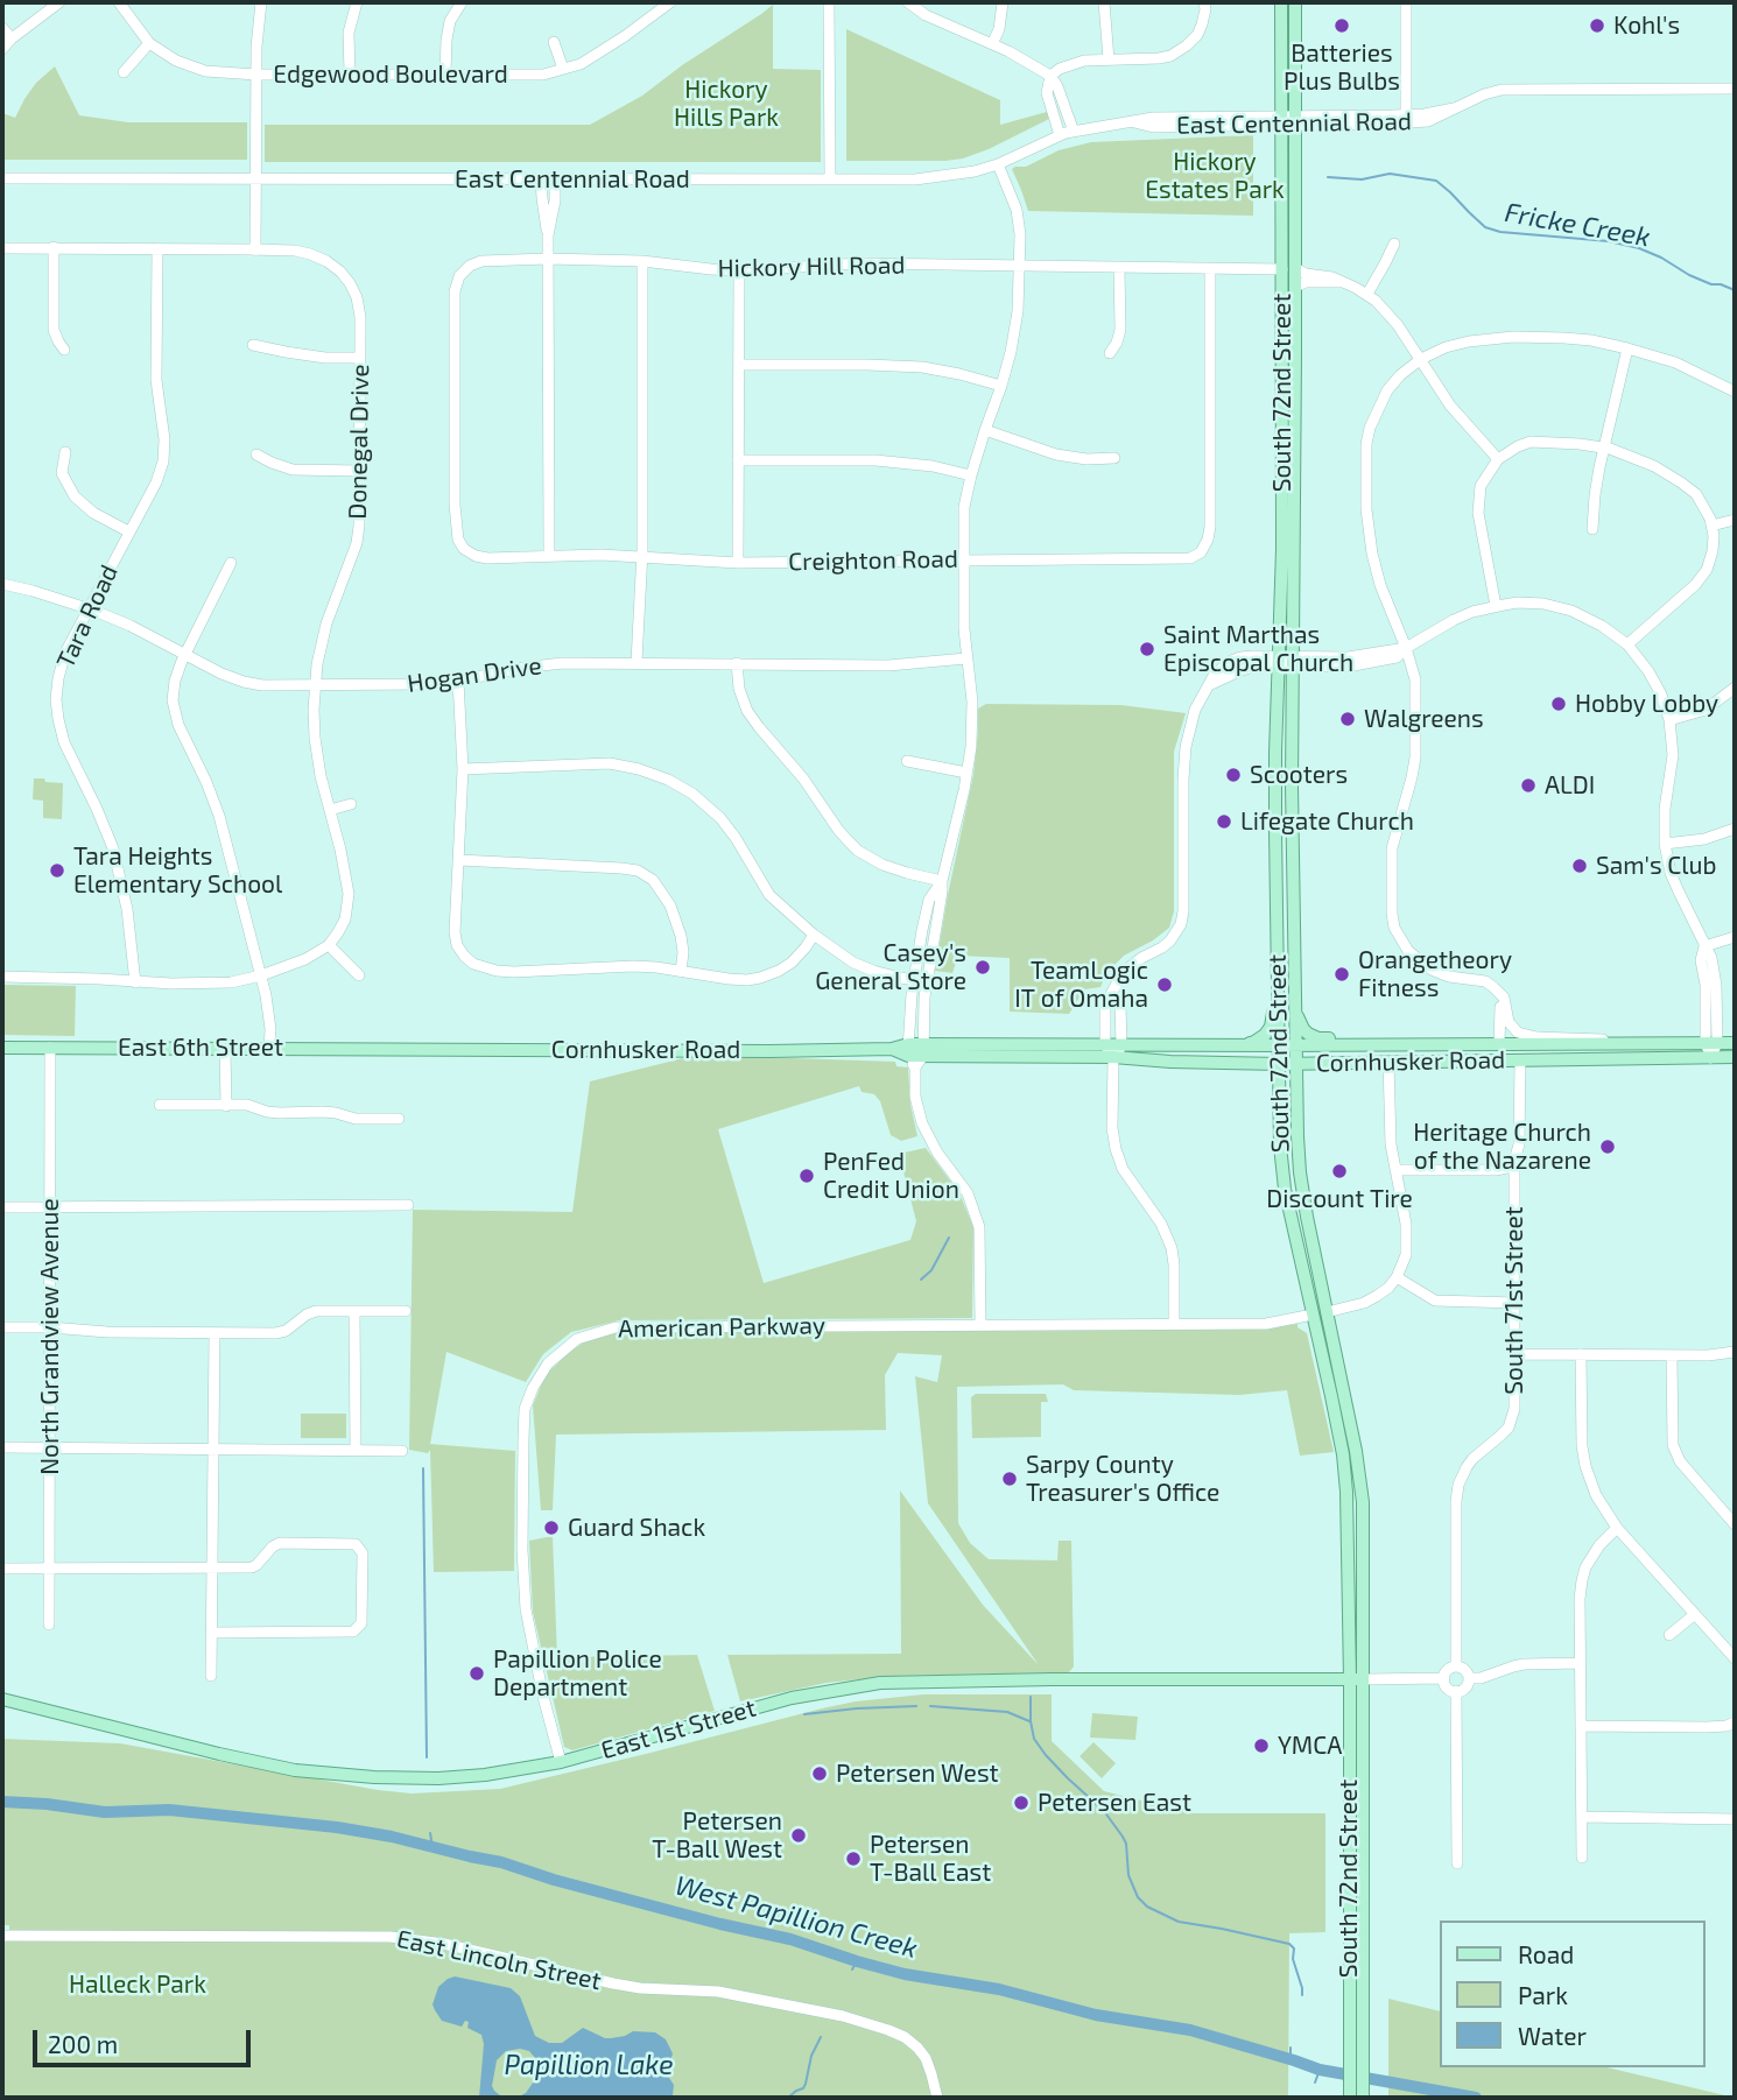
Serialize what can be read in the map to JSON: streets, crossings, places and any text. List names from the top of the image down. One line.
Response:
{"streets":{"main road":["South 72nd Street","East 6th Street","Cornhusker Road","East 1st Street"],"street":["Edgewood Boulevard","East Centennial Road","Hickory Hill Road","Donegal Drive","Creighton Road","Tara Road","Hogan Drive","South 71st Street","American Parkway","North Grandview Avenue","East Lincoln Street"]},"crossings":[["East Centennial Road","South 72nd Street"],["Hickory Hill Road","South 72nd Street"],["Hickory Hill Road","Creighton Road"],["South 72nd Street","Cornhusker Road"],["South 72nd Street","American Parkway"],["South 72nd Street","East 1st Street"],["Donegal Drive","Hogan Drive"],["Tara Road","Hogan Drive"],["East 6th Street","Cornhusker Road"],["East 6th Street","North Grandview Avenue"],["Cornhusker Road","South 71st Street"],["American Parkway","East 1st Street"]],"water":["Fricke Creek","West Papillion Creek","Papillion Lake"],"parks":["Hickory Hills Park","Hickory Estates Park","Halleck Park"],"places":["Batteries Plus Bulbs","Kohl's","Saint Marthas Episcopal Church","Hobby Lobby","Walgreens","Scooters","ALDI","Lifegate Church","Sam's Club","Tara Heights Elementary School","Casey's General Store","Orangetheory Fitness","TeamLogic IT of Omaha","Heritage Church of the Nazarene","Discount Tire","PenFed Credit Union","Sarpy County Treasurer's Office","Guard Shack","Papillion Police Department","YMCA","Petersen West","Petersen East","Petersen T-Ball West","Petersen T-Ball East"],"legend":["Road","Park","Water"],"scale_bar":"200 m"}
